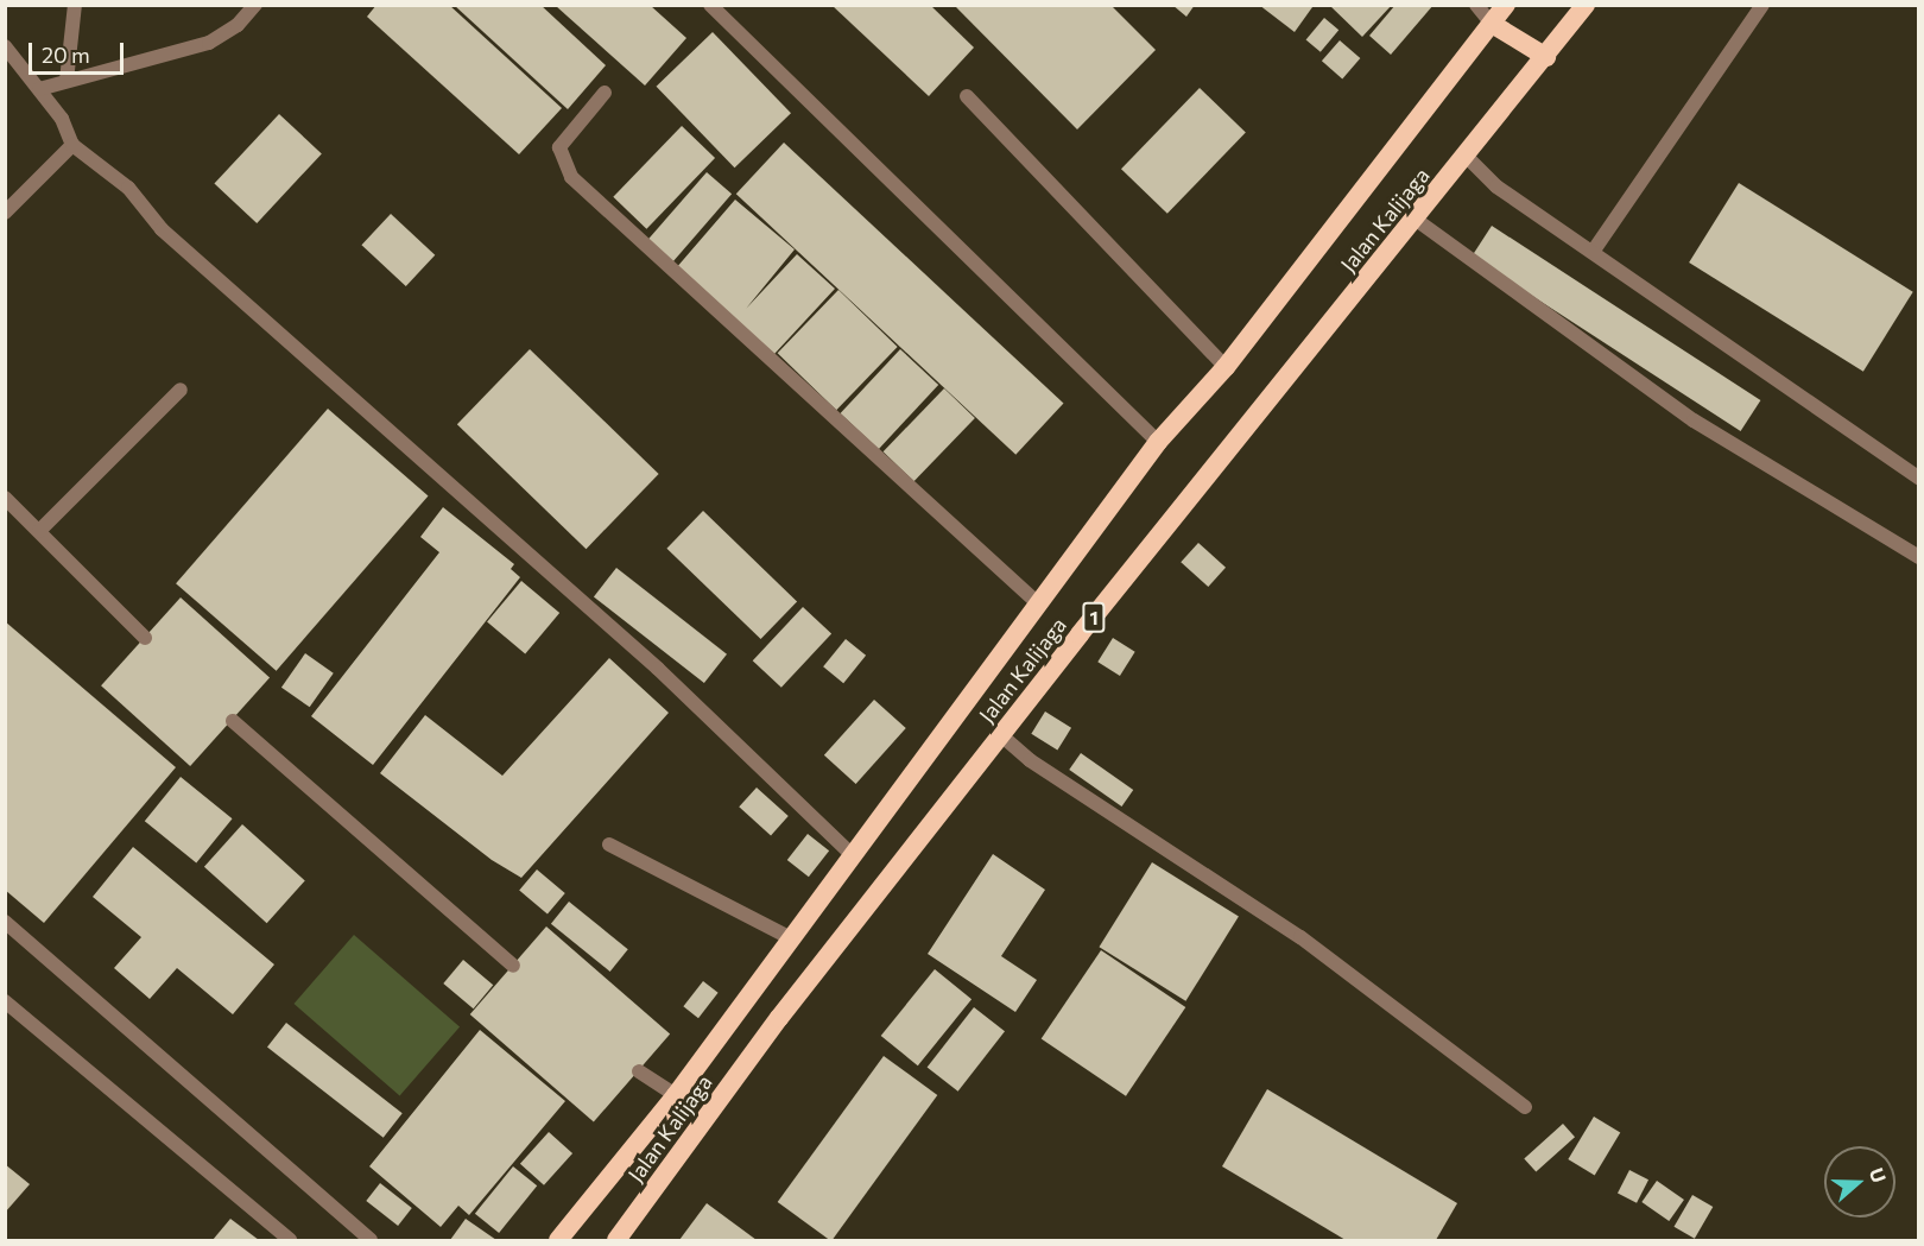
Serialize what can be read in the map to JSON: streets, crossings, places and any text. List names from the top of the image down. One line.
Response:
{"streets":{"highway":["Jalan Kalijaga","1"]},"scale_bar":"20 m","north":"right"}
